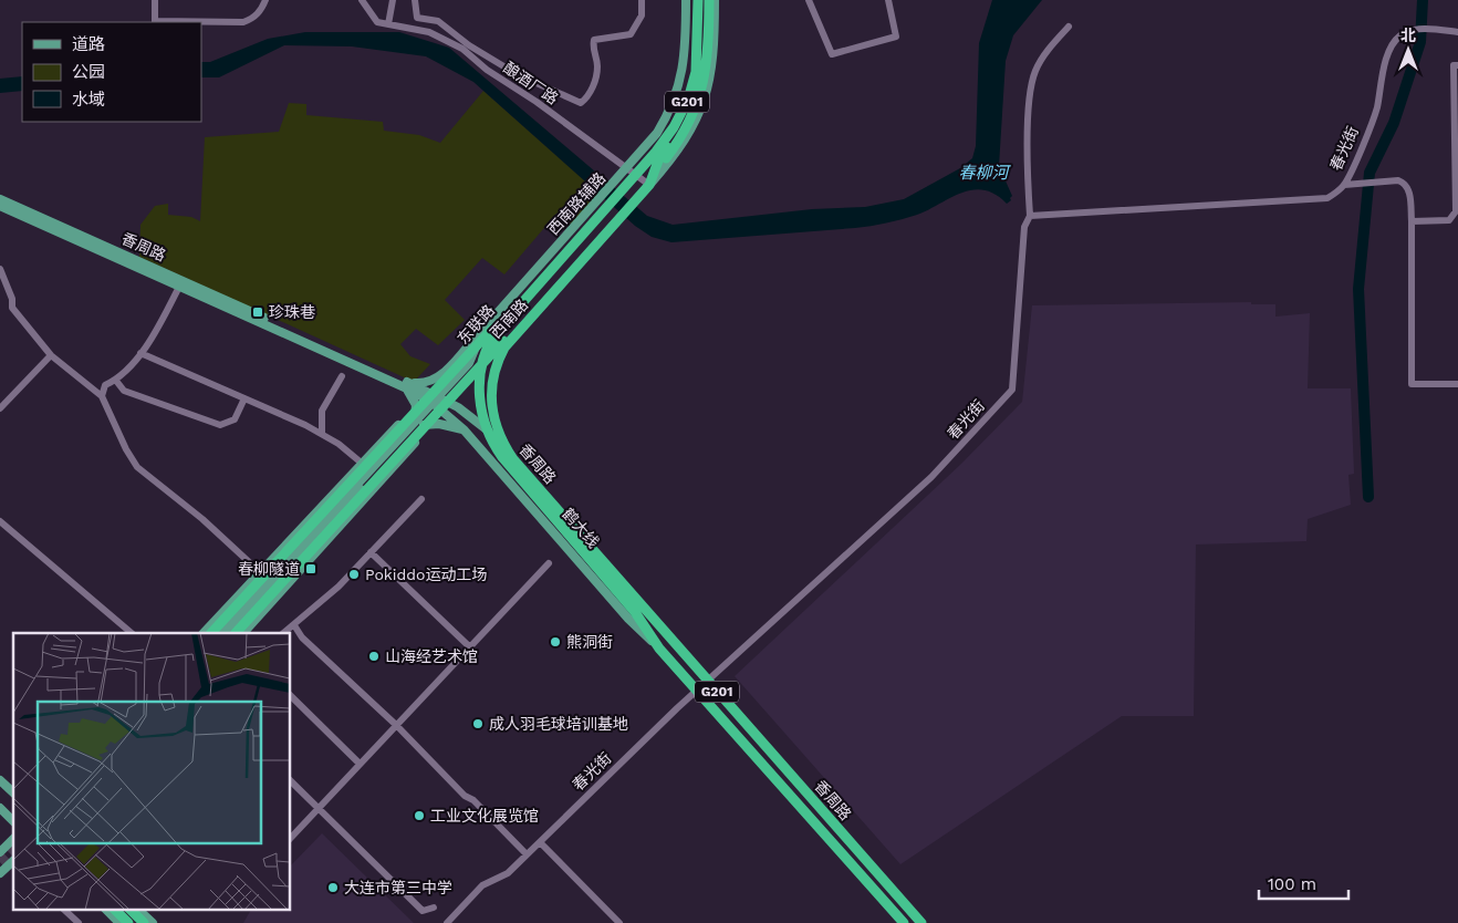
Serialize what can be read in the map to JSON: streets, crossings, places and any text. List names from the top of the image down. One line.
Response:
{"streets":{"highway":["G201","香周路","西南路","东联路","鹤大线"],"main road":["西南路辅路"],"street":["酿酒厂路","春光街"]},"crossings":[["酿酒厂路","G201"],["酿酒厂路","西南路辅路"],["酿酒厂路","西南路"],["酿酒厂路","鹤大线"],["G201","西南路辅路"],["G201","香周路"],["G201","西南路"],["G201","鹤大线"],["春光街","香周路"],["西南路辅路","香周路"],["西南路辅路","西南路"],["西南路辅路","东联路"],["西南路辅路","鹤大线"],["香周路","东联路"],["香周路","鹤大线"]],"water":["春柳河"],"places":{"transit":["珍珠巷","春柳隧道"],"other":["Pokiddo运动工场","熊洞街","山海经艺术馆","成人羽毛球培训基地","工业文化展览馆","大连市第三中学"]},"legend":["道路","公园","水域"],"scale_bar":"100 m","north":"top"}
